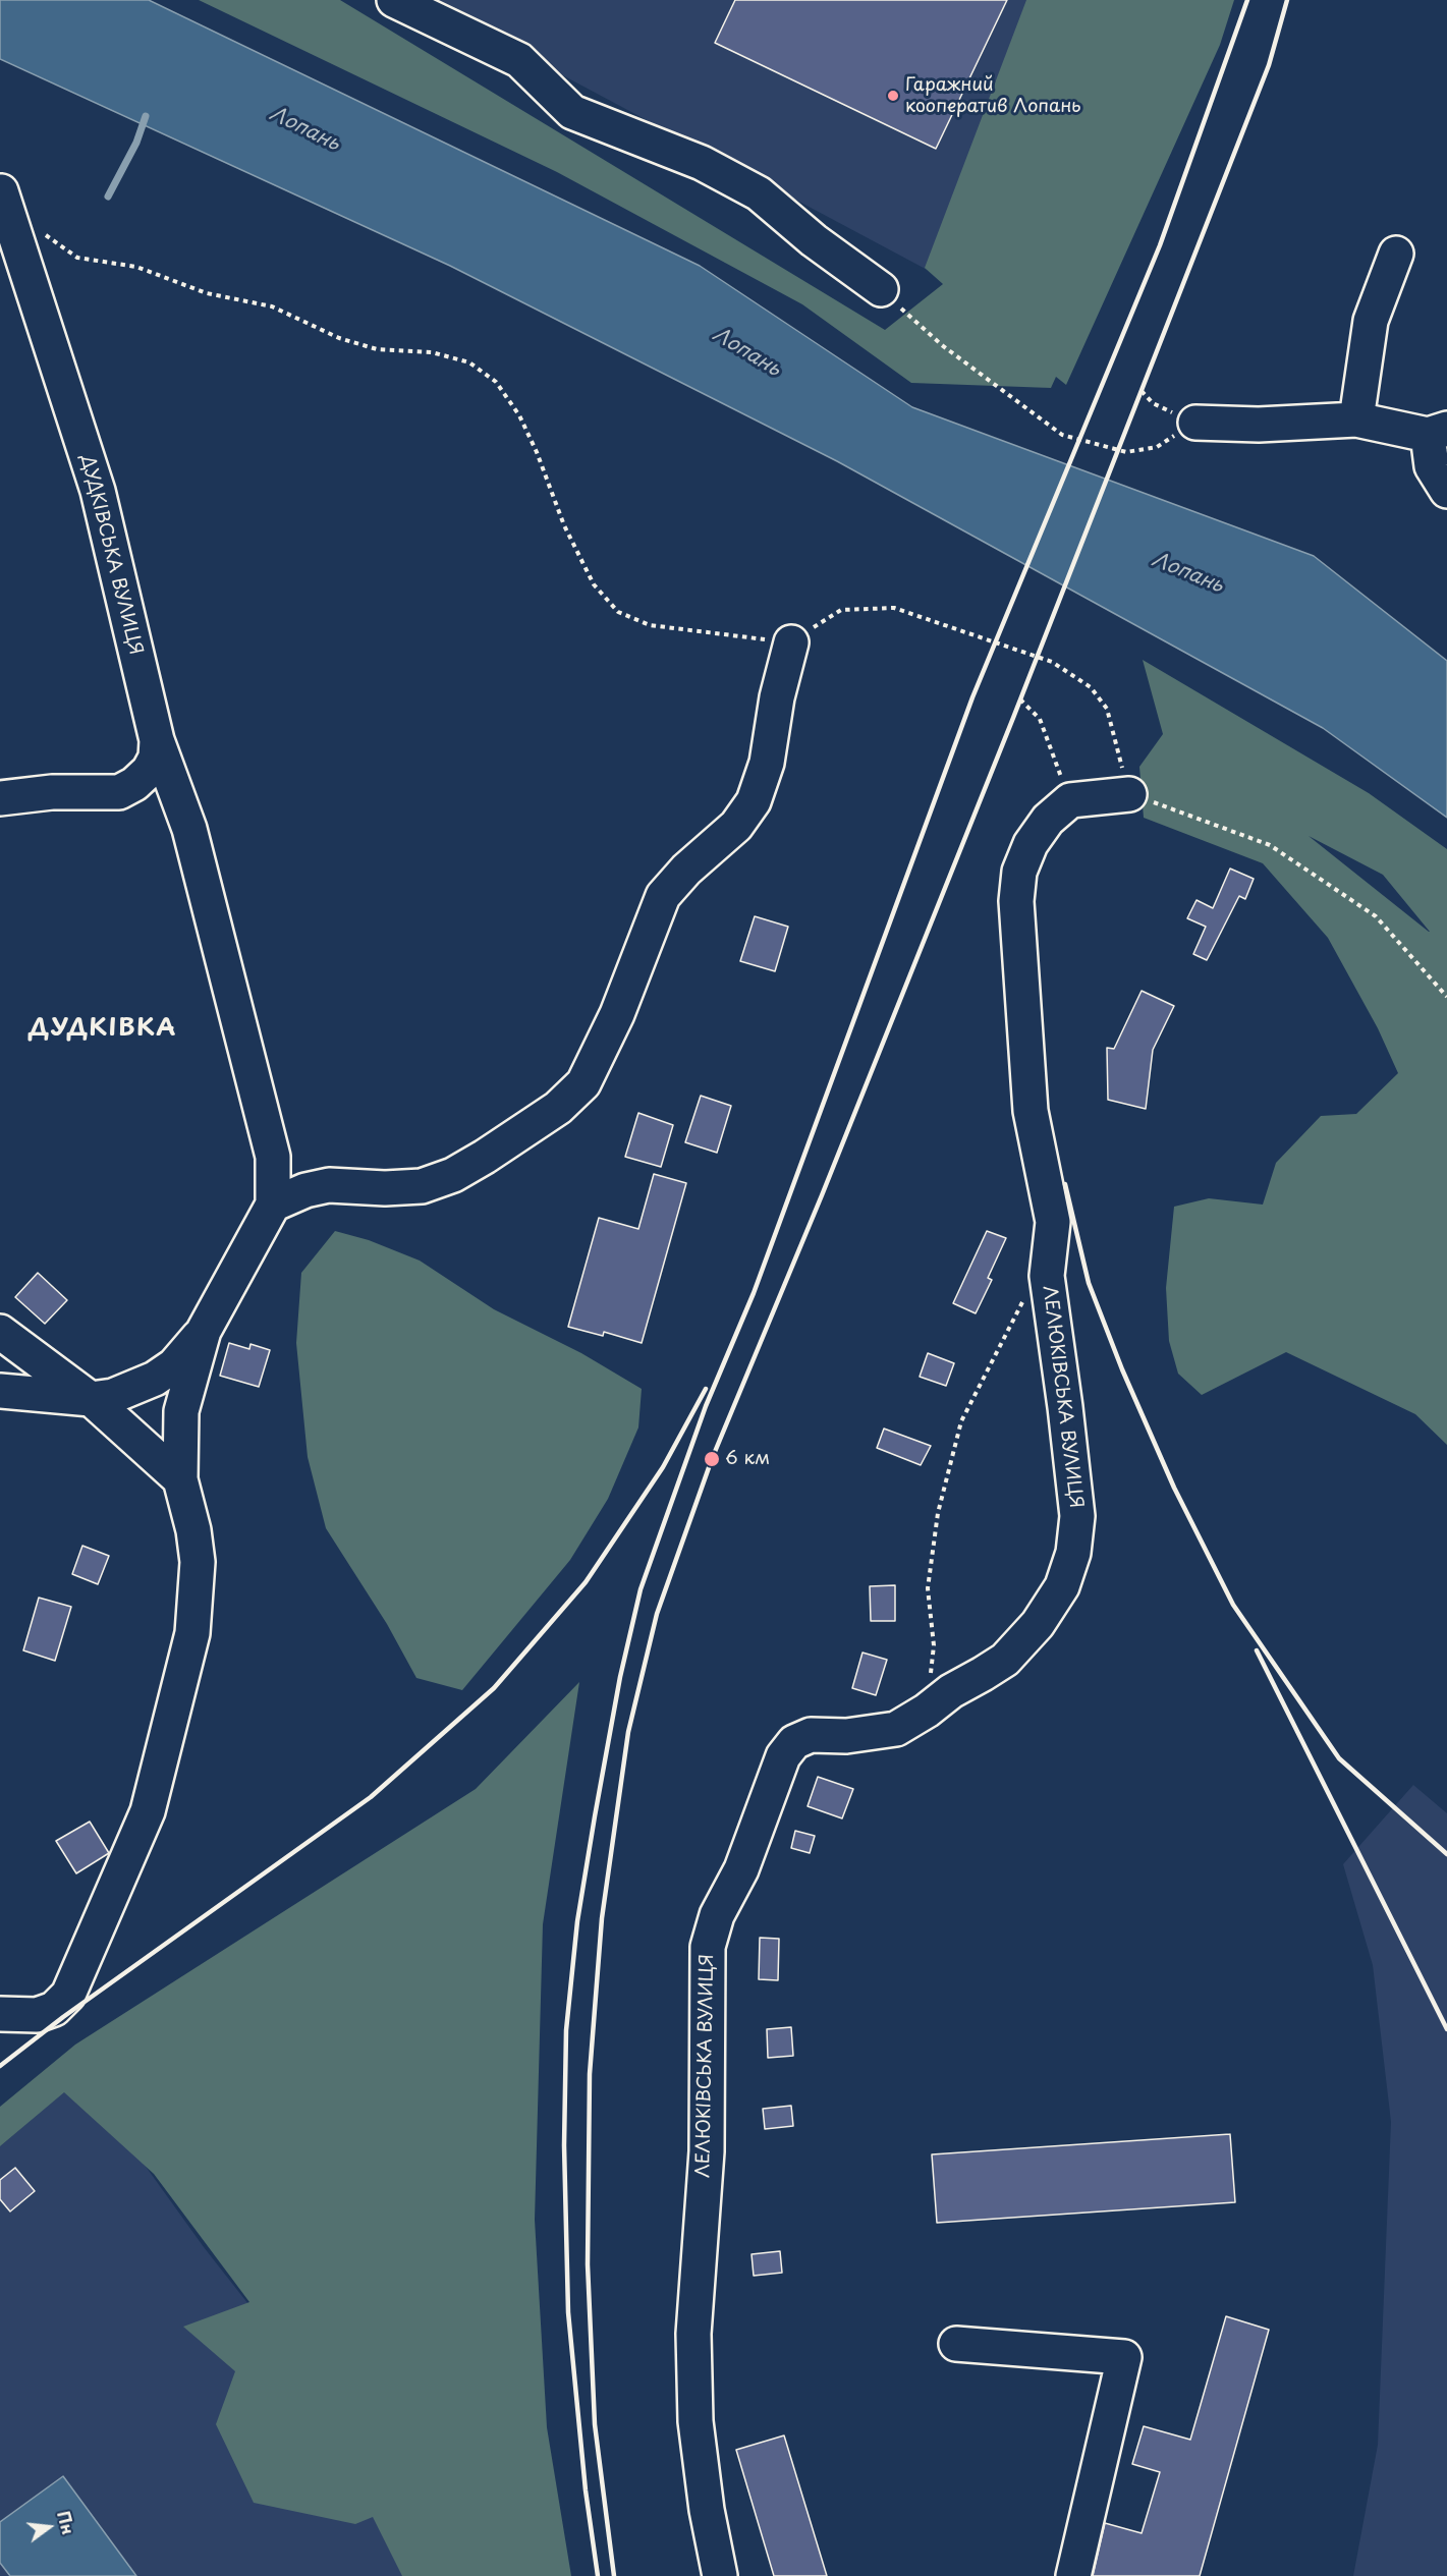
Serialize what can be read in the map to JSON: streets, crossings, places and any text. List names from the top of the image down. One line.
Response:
{"streets":{"street":["ДУДКІВСЬКА ВУЛИЦЯ","ЛЕЛЮКІВСЬКА ВУЛИЦЯ"]},"districts":["ДУДКІВКА"],"water":["Лопань"],"places":["Гаражний кооператив Лопань","6 км"],"north":"right"}
